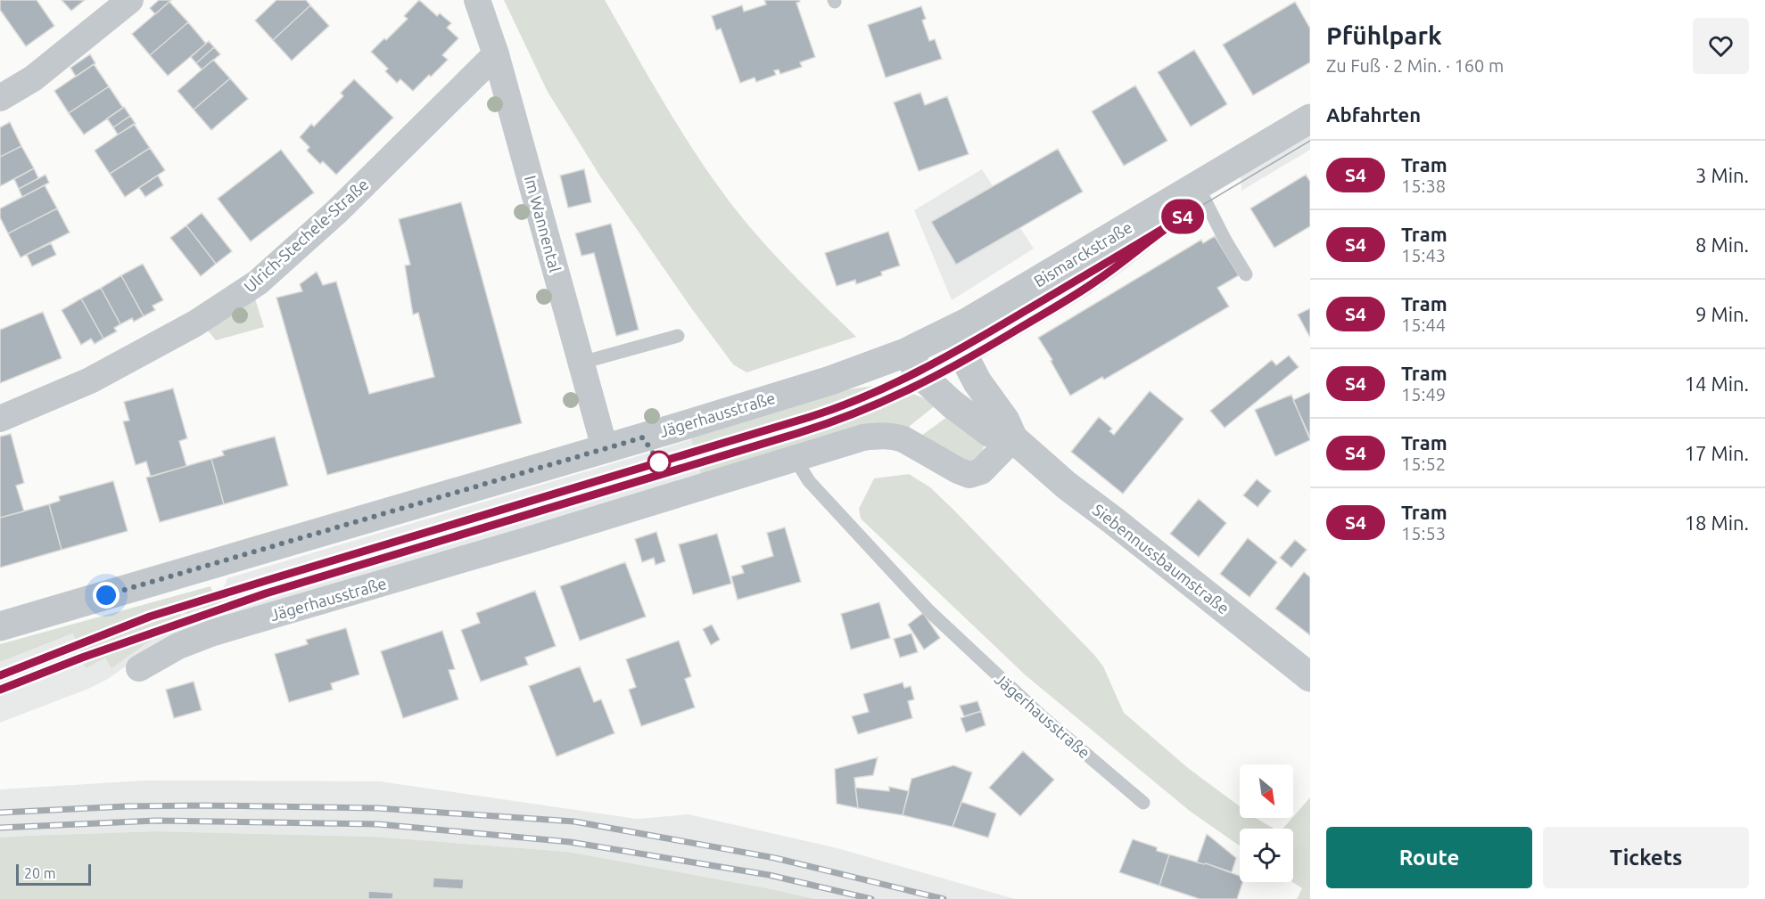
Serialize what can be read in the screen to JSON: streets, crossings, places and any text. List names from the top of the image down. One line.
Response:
{"streets":{"street":["Im Wannental","Ulrich-Stechele-Straße","Bismarckstraße","Jägerhausstraße","Siebennussbaumstraße"]},"crossings":[["Im Wannental","Ulrich-Stechele-Straße"],["Im Wannental","Jägerhausstraße"],["Bismarckstraße","Jägerhausstraße"],["Bismarckstraße","Siebennussbaumstraße"],["Jägerhausstraße","Siebennussbaumstraße"]],"lines":["tram line S4"],"scale_bar":"20 m","north":"bottom right","page":{"on_map":"S4","heading":[["Pfühlpark","Zu Fuß · 2 Min. · 160 m"],"Abfahrten"],"list":[{"mark":"S4","name":"Tram","note":"15:38","value":"3 Min."},{"mark":"S4","name":"Tram","note":"15:43","value":"8 Min."},{"mark":"S4","name":"Tram","note":"15:44","value":"9 Min."},{"mark":"S4","name":"Tram","note":"15:49","value":"14 Min."},{"mark":"S4","name":"Tram","note":"15:52","value":"17 Min."},{"mark":"S4","name":"Tram","note":"15:53","value":"18 Min."}],"buttons":["Route","Tickets"],"scale":"20 m"}}
